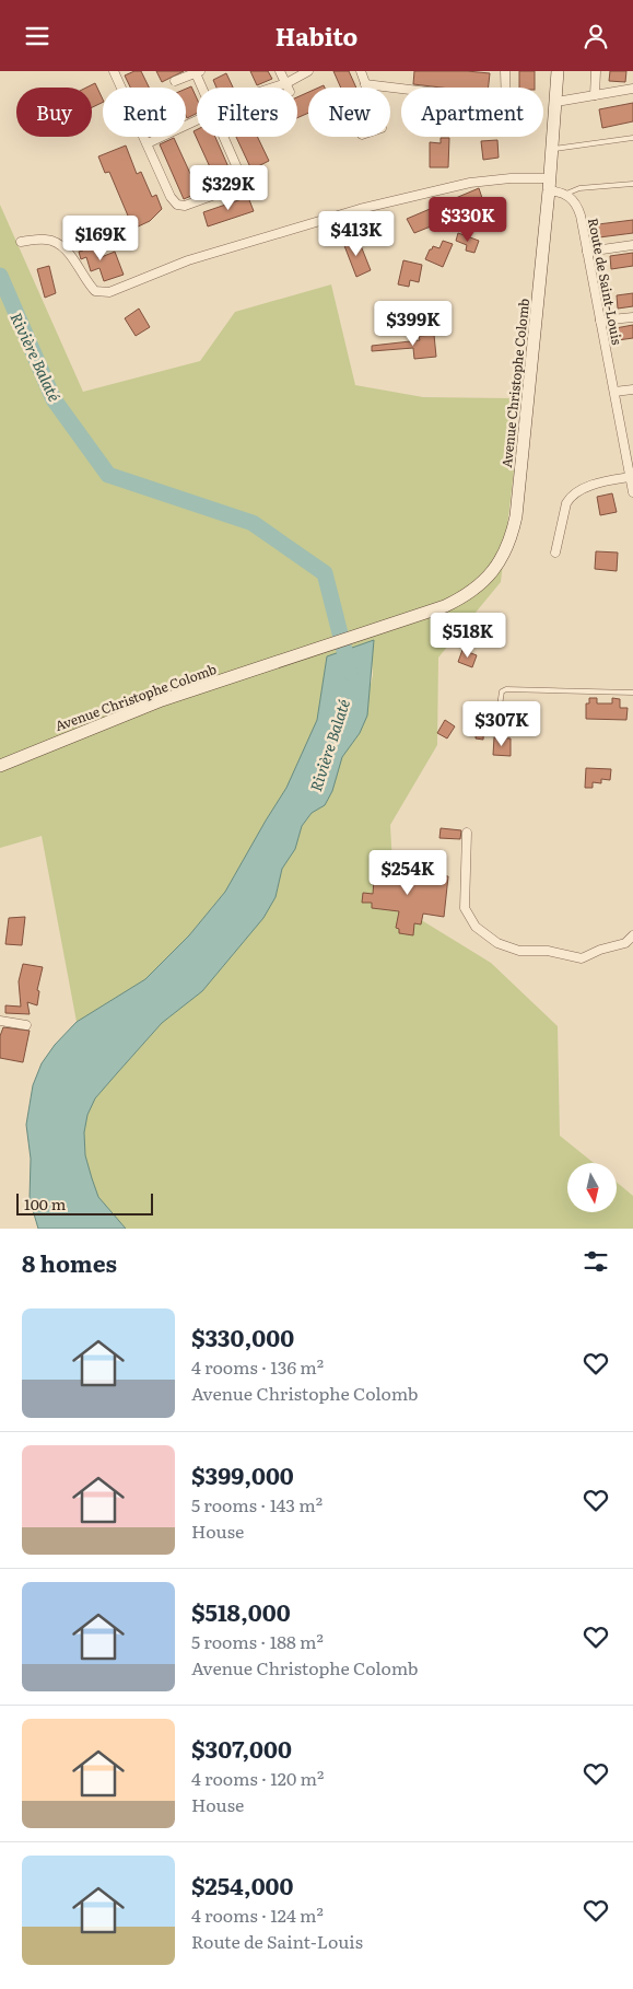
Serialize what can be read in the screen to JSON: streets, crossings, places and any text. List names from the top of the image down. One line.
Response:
{"streets":{"street":["Route de Saint-Louis","Avenue Christophe Colomb"]},"water":["Rivière Balaté"],"scale_bar":"100 m","north":"bottom","page":{"header":"Habito","chip":["Buy","Rent","Filters","New","Apartment"],"price":["$329K","$330K","$413K","$169K","$399K","$518K","$307K","$254K"],"scale":"100 m","heading":"8 homes","list":[{"name":"$330,000","note":"4 rooms · 136 m² · Avenue Christophe Colomb"},{"name":"$399,000","note":"5 rooms · 143 m² · House"},{"name":"$518,000","note":"5 rooms · 188 m² · Avenue Christophe Colomb"},{"name":"$307,000","note":"4 rooms · 120 m² · House"},{"name":"$254,000","note":"4 rooms · 124 m² · Route de Saint-Louis"}]}}
